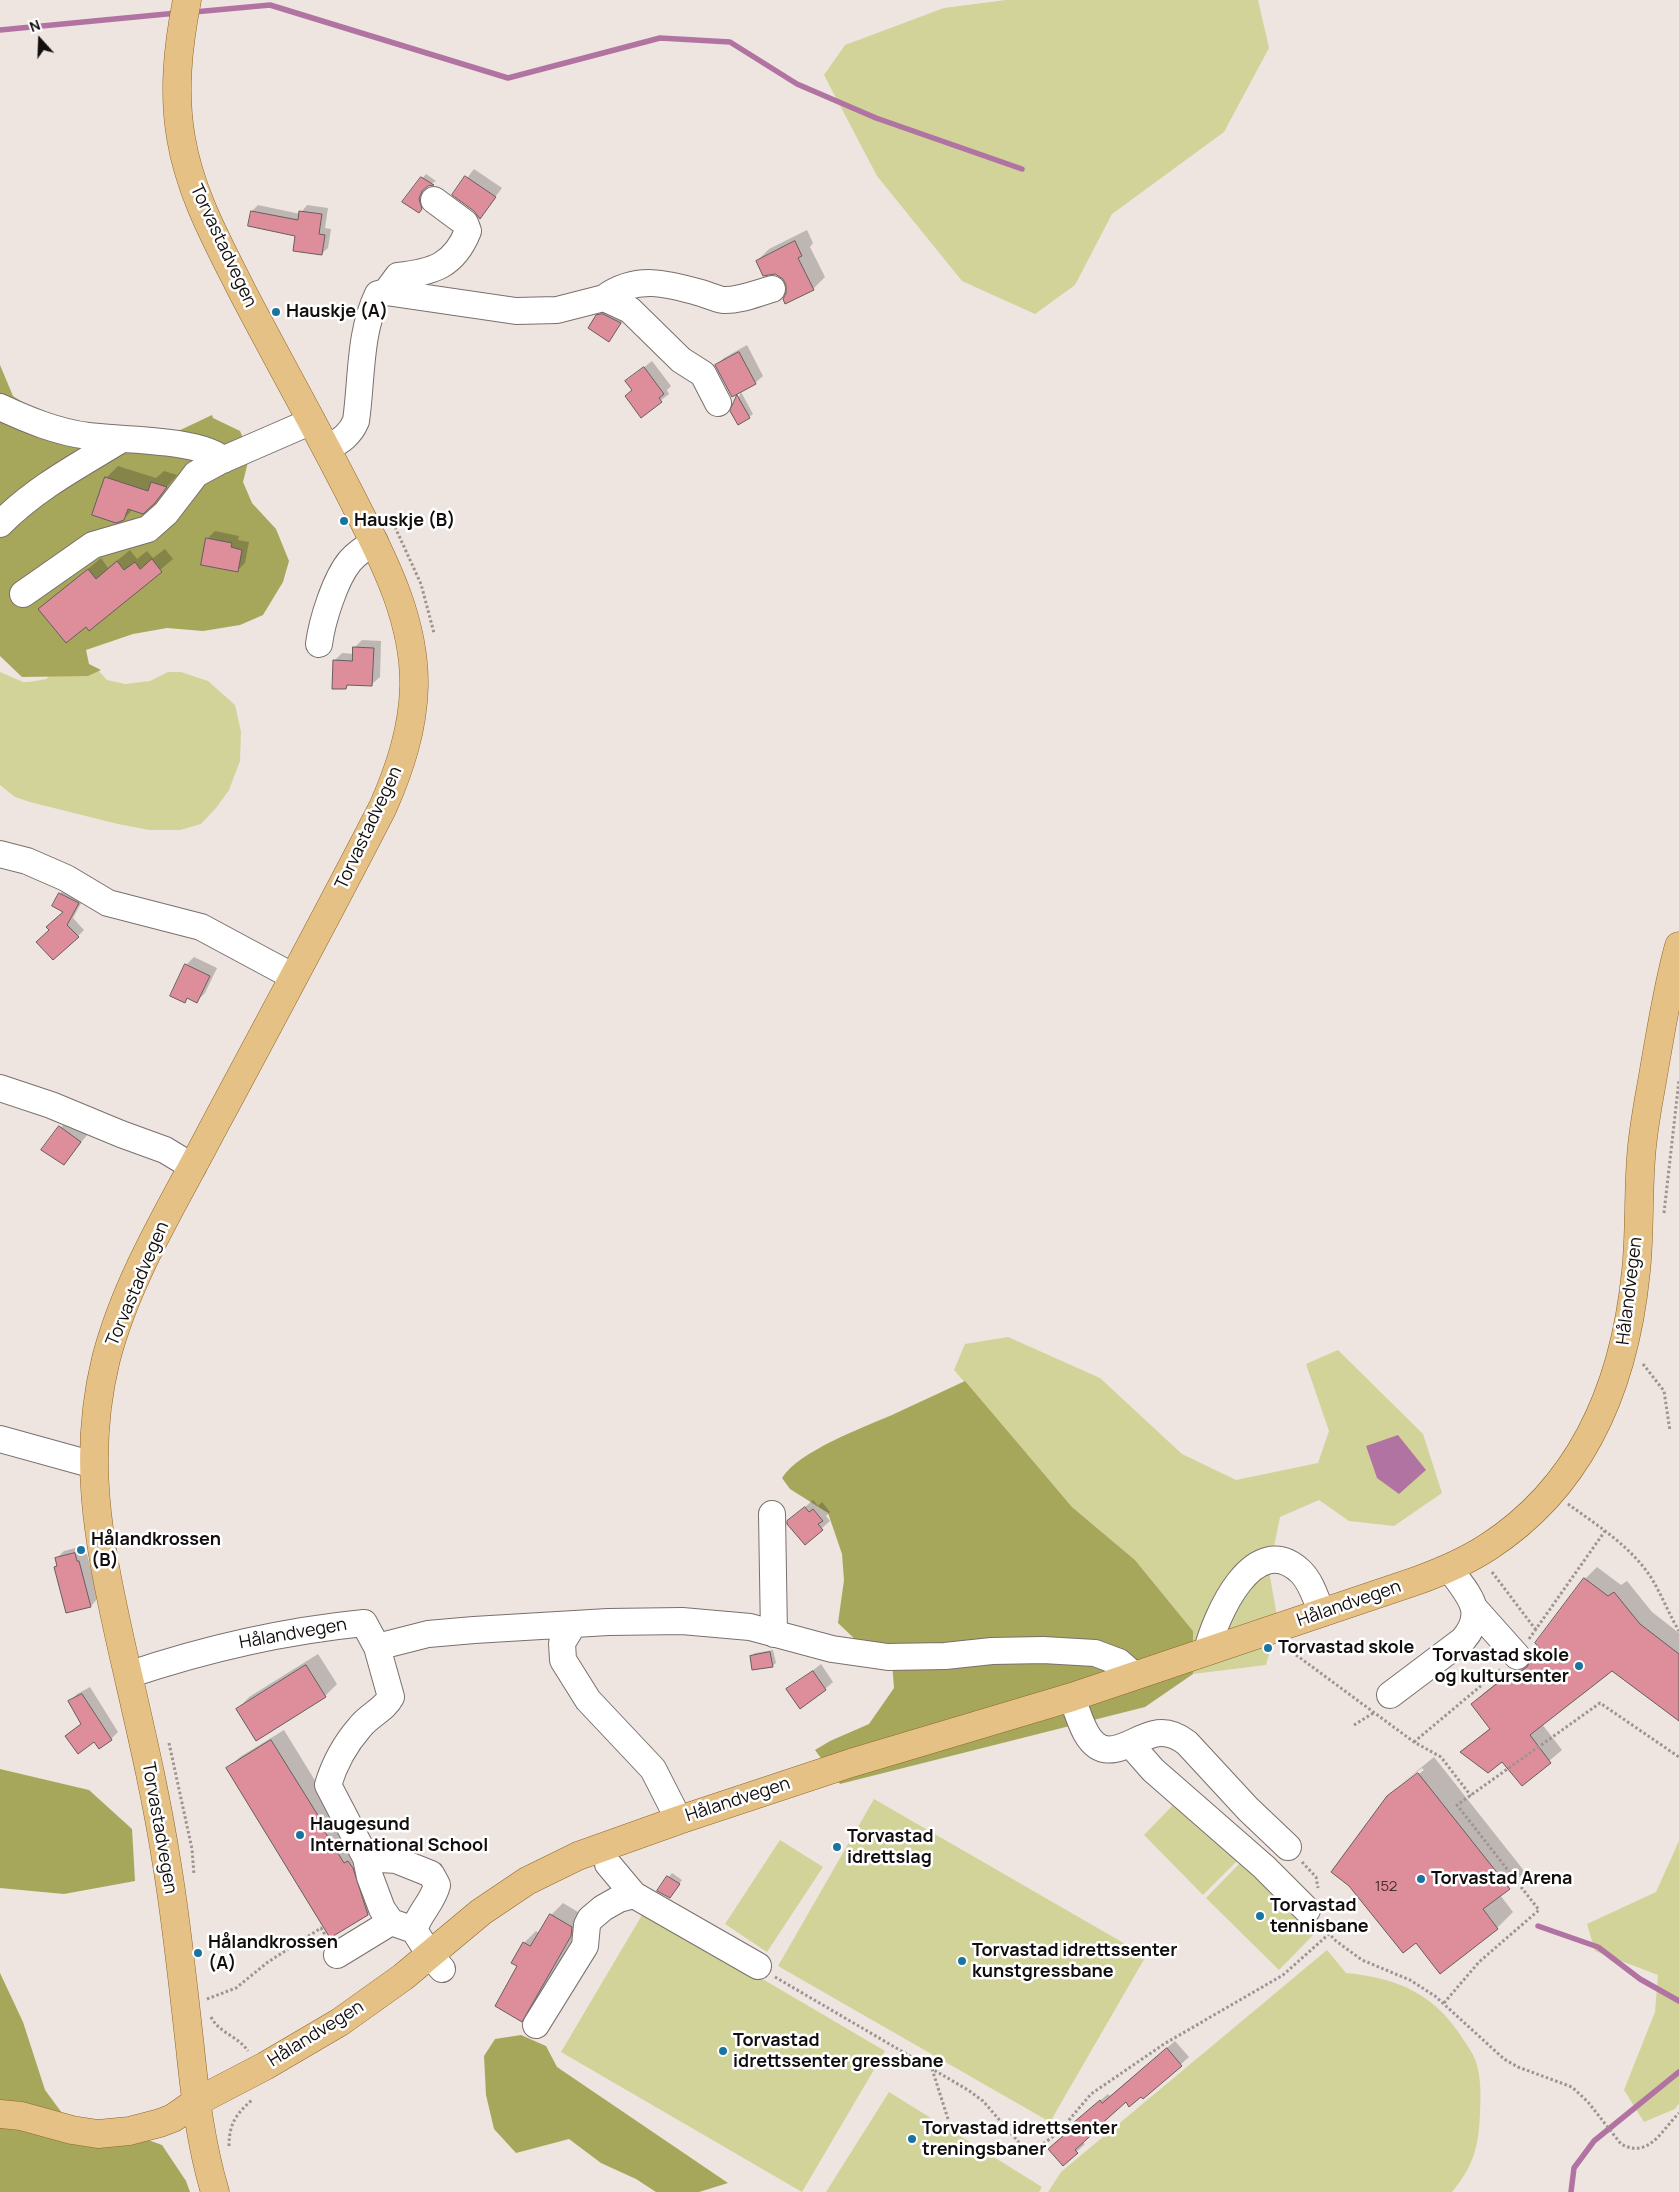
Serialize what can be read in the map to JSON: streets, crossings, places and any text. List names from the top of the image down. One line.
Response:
{"streets":{"main road":["Torvastadvegen","Hålandvegen"]},"crossings":[["Torvastadvegen","Hålandvegen"]],"places":["Hauskje (A)","Hauskje (B)","Hålandkrossen (B)","Torvastad skole","Torvastad skole og kultursenter","Haugesund International School","Torvastad idrettslag","Torvastad Arena","Torvastad tennisbane","Hålandkrossen (A)","Torvastad idrettssenter kunstgressbane","Torvastad idrettssenter gressbane","Torvastad idrettsenter treningsbaner"],"house_numbers":["152"],"north":"top"}
